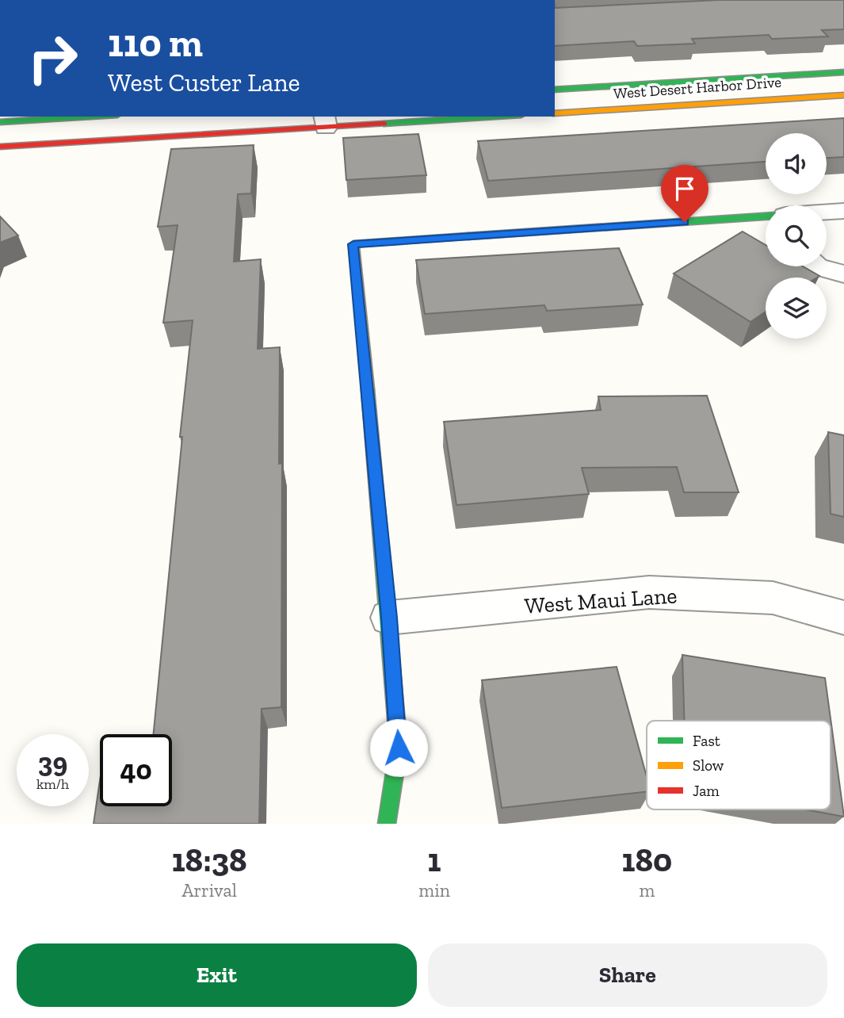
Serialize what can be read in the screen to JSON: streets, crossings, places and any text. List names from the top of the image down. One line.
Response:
{"streets":{"street":["West Desert Harbor Drive","West Maui Lane"]},"legend":["Fast","Slow","Jam"],"page":{"turn":["110 m","West Custer Lane"],"speed":"39 km/h","limit":"40","eta":["18:38","Arrival","1","min","180","m"],"buttons":["Exit","Share"]}}
